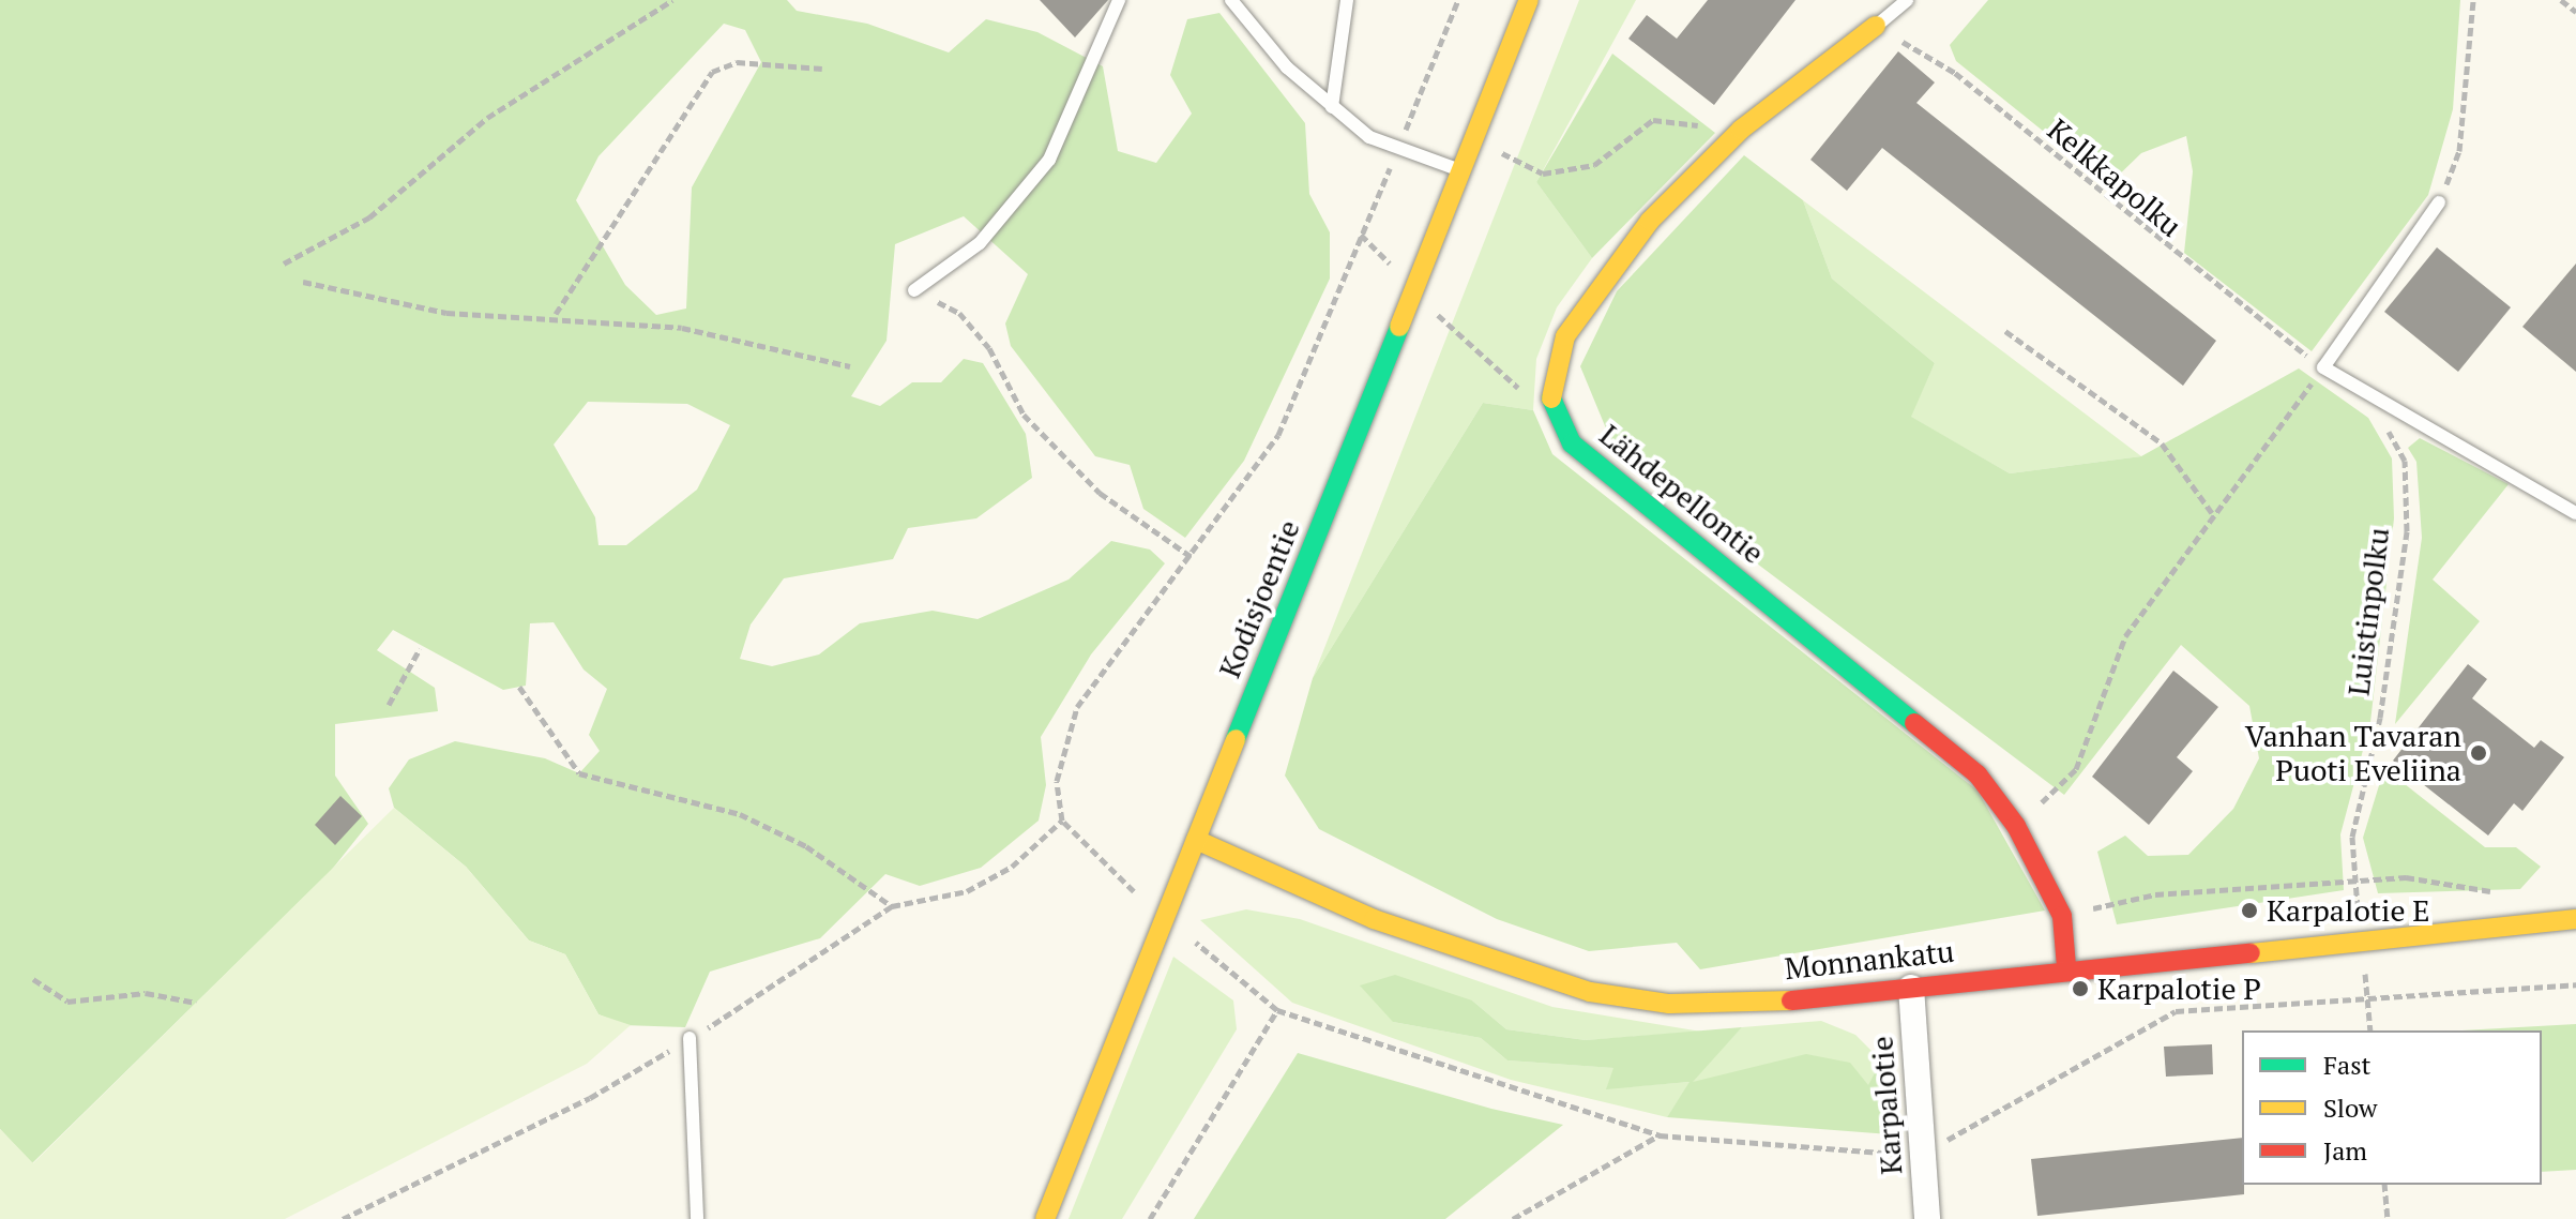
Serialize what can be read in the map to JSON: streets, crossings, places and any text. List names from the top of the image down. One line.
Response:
{"streets":{"street":["Lähdepellontie","Kodisjoentie","Monnankatu","Karpalotie"],"path":["Kelkkapolku","Luistinpolku"]},"crossings":[["Lähdepellontie","Monnankatu"],["Kodisjoentie","Monnankatu"],["Luistinpolku","Monnankatu"],["Monnankatu","Karpalotie"]],"places":["Vanhan Tavaran Puoti Eveliina","Karpalotie E","Karpalotie P"],"legend":["Fast","Slow","Jam"]}
